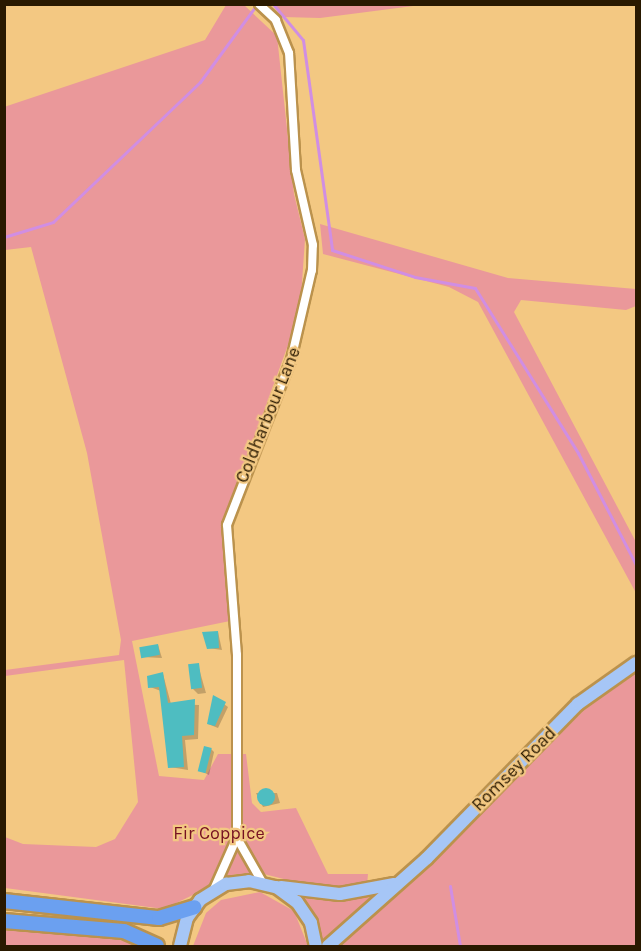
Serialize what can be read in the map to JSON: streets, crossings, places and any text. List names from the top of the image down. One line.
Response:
{"streets":{"main road":["Romsey Road"],"street":["Coldharbour Lane"]},"parks":["Fir Coppice"]}
